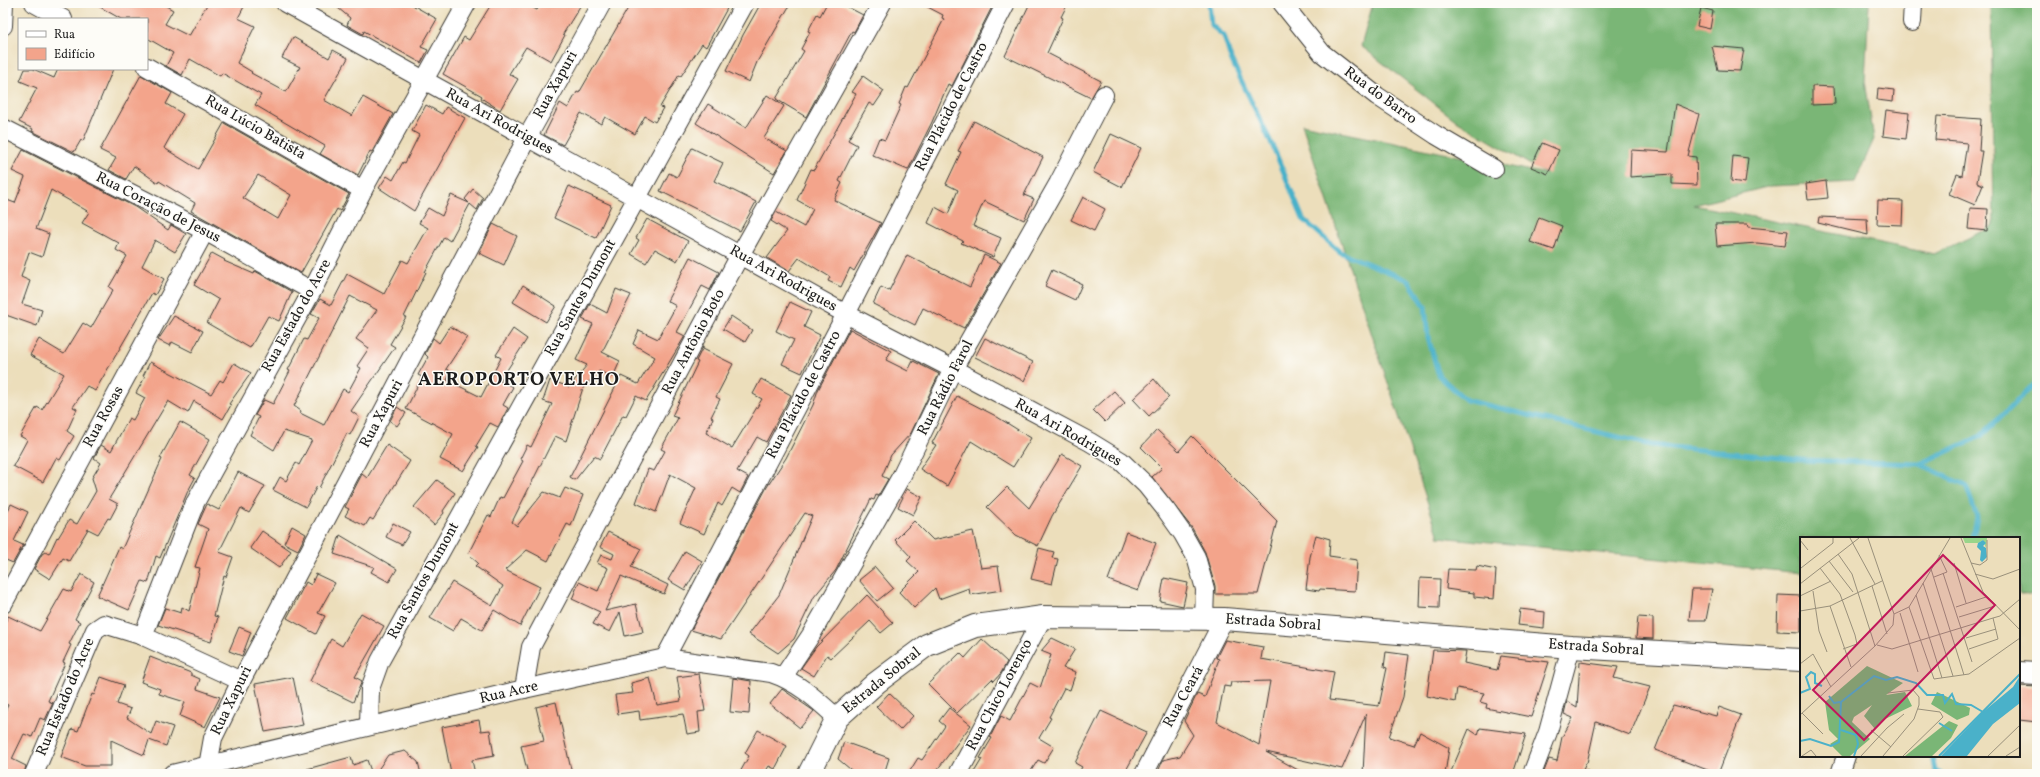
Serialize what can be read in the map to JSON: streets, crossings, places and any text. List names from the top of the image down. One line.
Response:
{"streets":{"street":["Rua Xapuri","Rua do Barro","Rua Plácido de Castro","Rua Ari Rodrigues","Rua Lúcio Batista","Rua Coração de Jesus","Rua Santos Dumont","Rua Estado do Acre","Rua Antônio Boto","Rua Rádio Farol","Rua Rosas","Estrada Sobral","Rua Acre","Rua Chico Lorenço","Rua Ceará"]},"crossings":[["Rua Xapuri","Rua Ari Rodrigues"],["Rua Xapuri","Rua Acre"],["Rua Plácido de Castro","Rua Ari Rodrigues"],["Rua Plácido de Castro","Rua Acre"],["Rua Ari Rodrigues","Rua Santos Dumont"],["Rua Ari Rodrigues","Rua Estado do Acre"],["Rua Ari Rodrigues","Rua Antônio Boto"],["Rua Ari Rodrigues","Rua Rádio Farol"],["Rua Ari Rodrigues","Estrada Sobral"],["Rua Ari Rodrigues","Rua Ceará"],["Rua Lúcio Batista","Rua Estado do Acre"],["Rua Coração de Jesus","Rua Estado do Acre"],["Rua Coração de Jesus","Rua Rosas"],["Rua Santos Dumont","Rua Acre"],["Rua Antônio Boto","Rua Acre"],["Rua Rádio Farol","Rua Acre"],["Estrada Sobral","Rua Acre"],["Estrada Sobral","Rua Chico Lorenço"],["Estrada Sobral","Rua Ceará"]],"districts":["AEROPORTO VELHO"],"legend":["Rua","Edifício"]}
